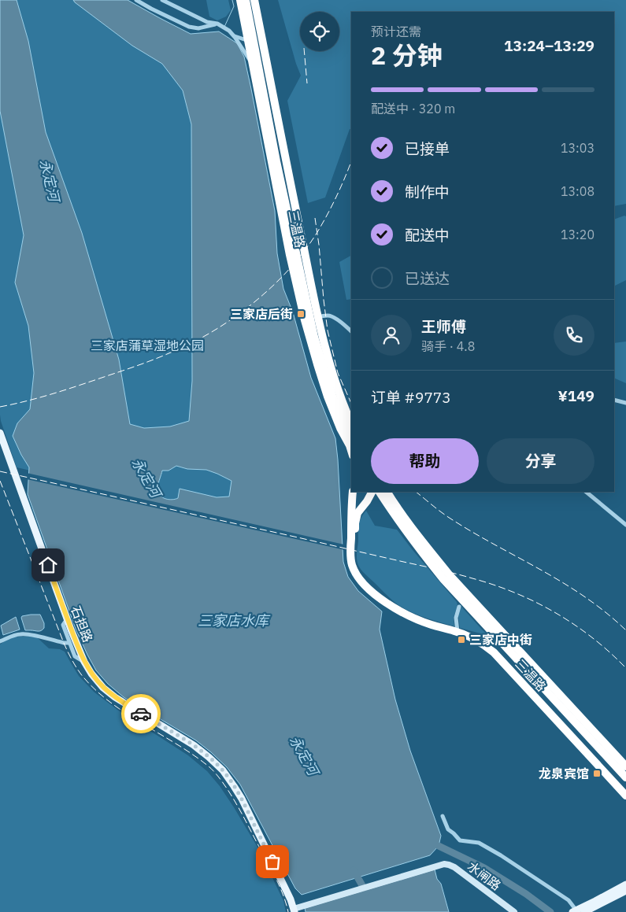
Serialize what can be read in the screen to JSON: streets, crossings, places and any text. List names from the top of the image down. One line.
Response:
{"streets":{"highway":["三温路"],"main road":["石担路"],"street":["水闸路"]},"crossings":[["石担路","水闸路"]],"water":["永定河","三家店水库"],"parks":["三家店蒲草湿地公园"],"places":{"transit":["三家店后街","三家店中街","龙泉宾馆"]},"page":{"heading":["2 分钟","预计还需","13:24–13:29"],"panel":["王师傅","骑手 · 4.8","订单 #9773","¥149"],"bar":"配送中 · 320 m","list":[["已接单","13:03"],["制作中","13:08"],["配送中","13:20"],"已送达"],"buttons":["帮助","分享"]}}
